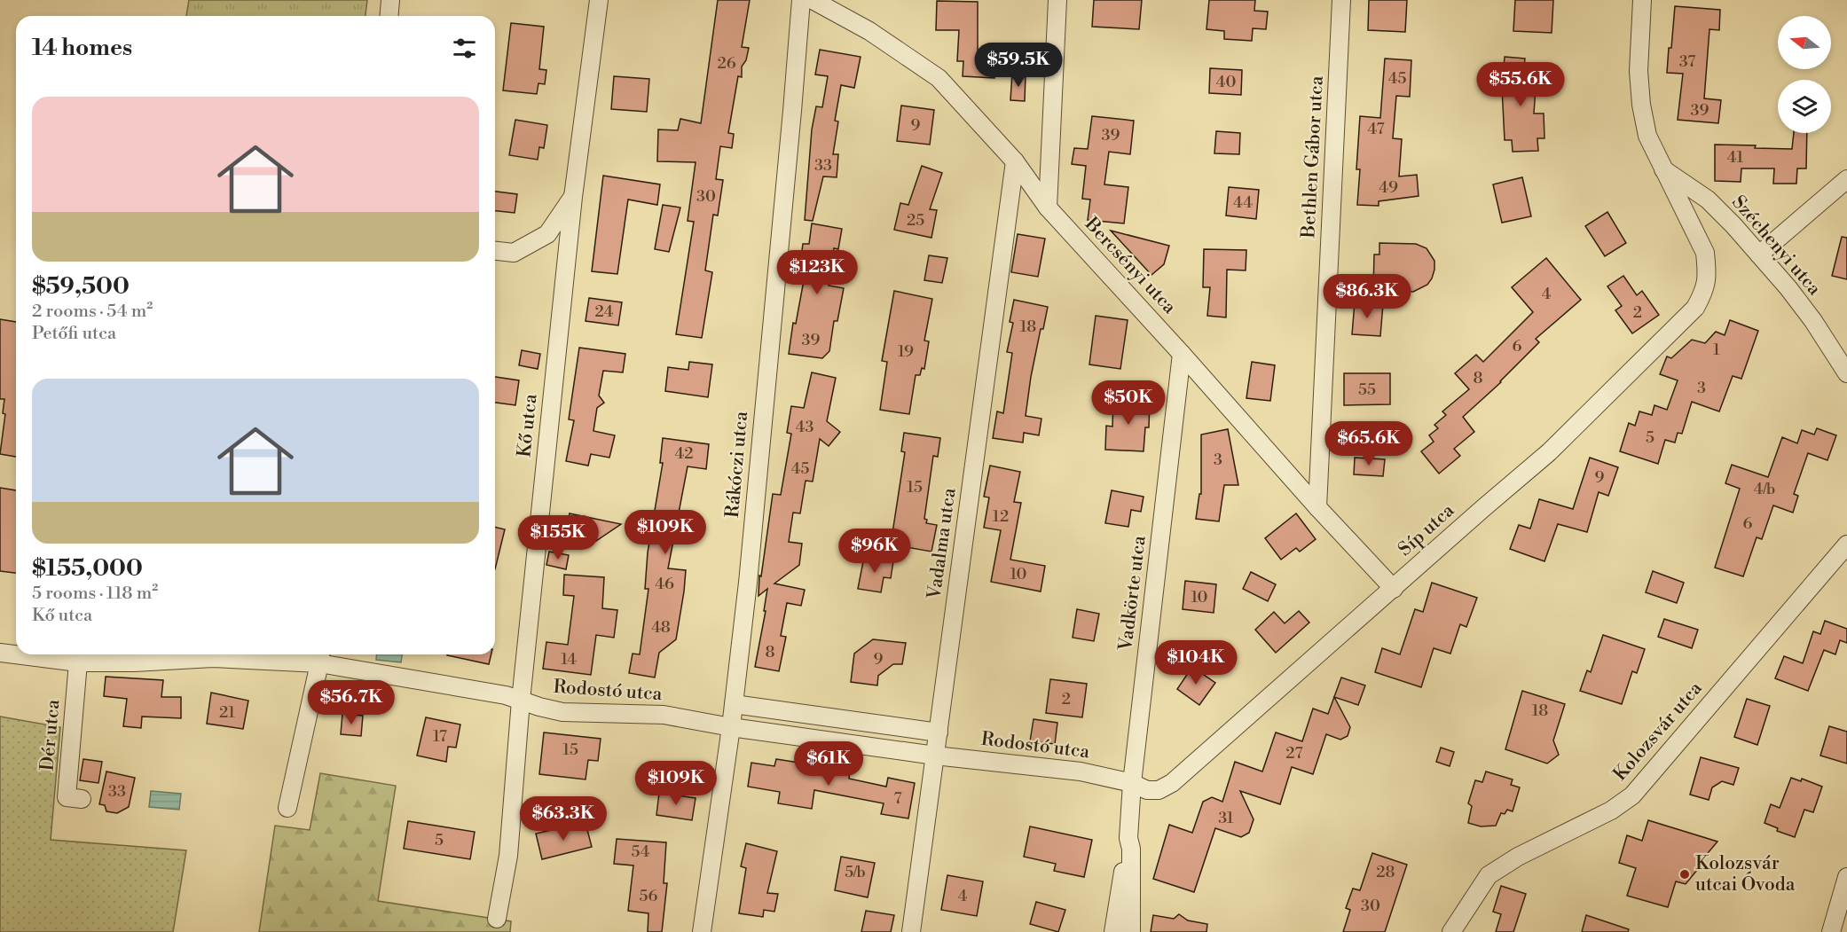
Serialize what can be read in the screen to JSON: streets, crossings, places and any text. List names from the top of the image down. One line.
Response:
{"streets":{"street":["Bethlen Gábor utca","Széchenyi utca","Bercsényi utca","Kő utca","Rákóczi utca","Síp utca","Vadalma utca","Vadkörte utca","Rodostó utca","Kolozsvár utca","Dér utca"]},"crossings":[["Bethlen Gábor utca","Bercsényi utca"],["Széchenyi utca","Síp utca"],["Bercsényi utca","Síp utca"],["Bercsényi utca","Vadalma utca"],["Bercsényi utca","Vadkörte utca"],["Kő utca","Rodostó utca"],["Rákóczi utca","Rodostó utca"],["Síp utca","Vadkörte utca"],["Síp utca","Rodostó utca"],["Vadalma utca","Rodostó utca"],["Vadkörte utca","Rodostó utca"],["Rodostó utca","Dér utca"]],"places":["Kolozsvár utcai Óvoda"],"house_numbers":["37","26","45","40","39","9","47","39","41","33","49","30","44","25","4","24","2","18","39","6","1","19","8","3","55","43","5","42","3","45","9","15","4/b","12","6","10","46","10","48","8","14","9","2","18","21","17","15","27","33","7","31","5","54","5/b","28","56","4","30"],"north":"left","page":{"heading":"14 homes","price":["$59.5K","$55.6K","$123K","$86.3K","$50K","$65.6K","$109K","$155K","$96K","$104K","$56.7K","$61K","$109K","$63.3K"],"list":[{"name":"$59,500","note":"2 rooms · 54 m² · Petőfi utca"},{"name":"$155,000","note":"5 rooms · 118 m² · Kő utca"}]}}
